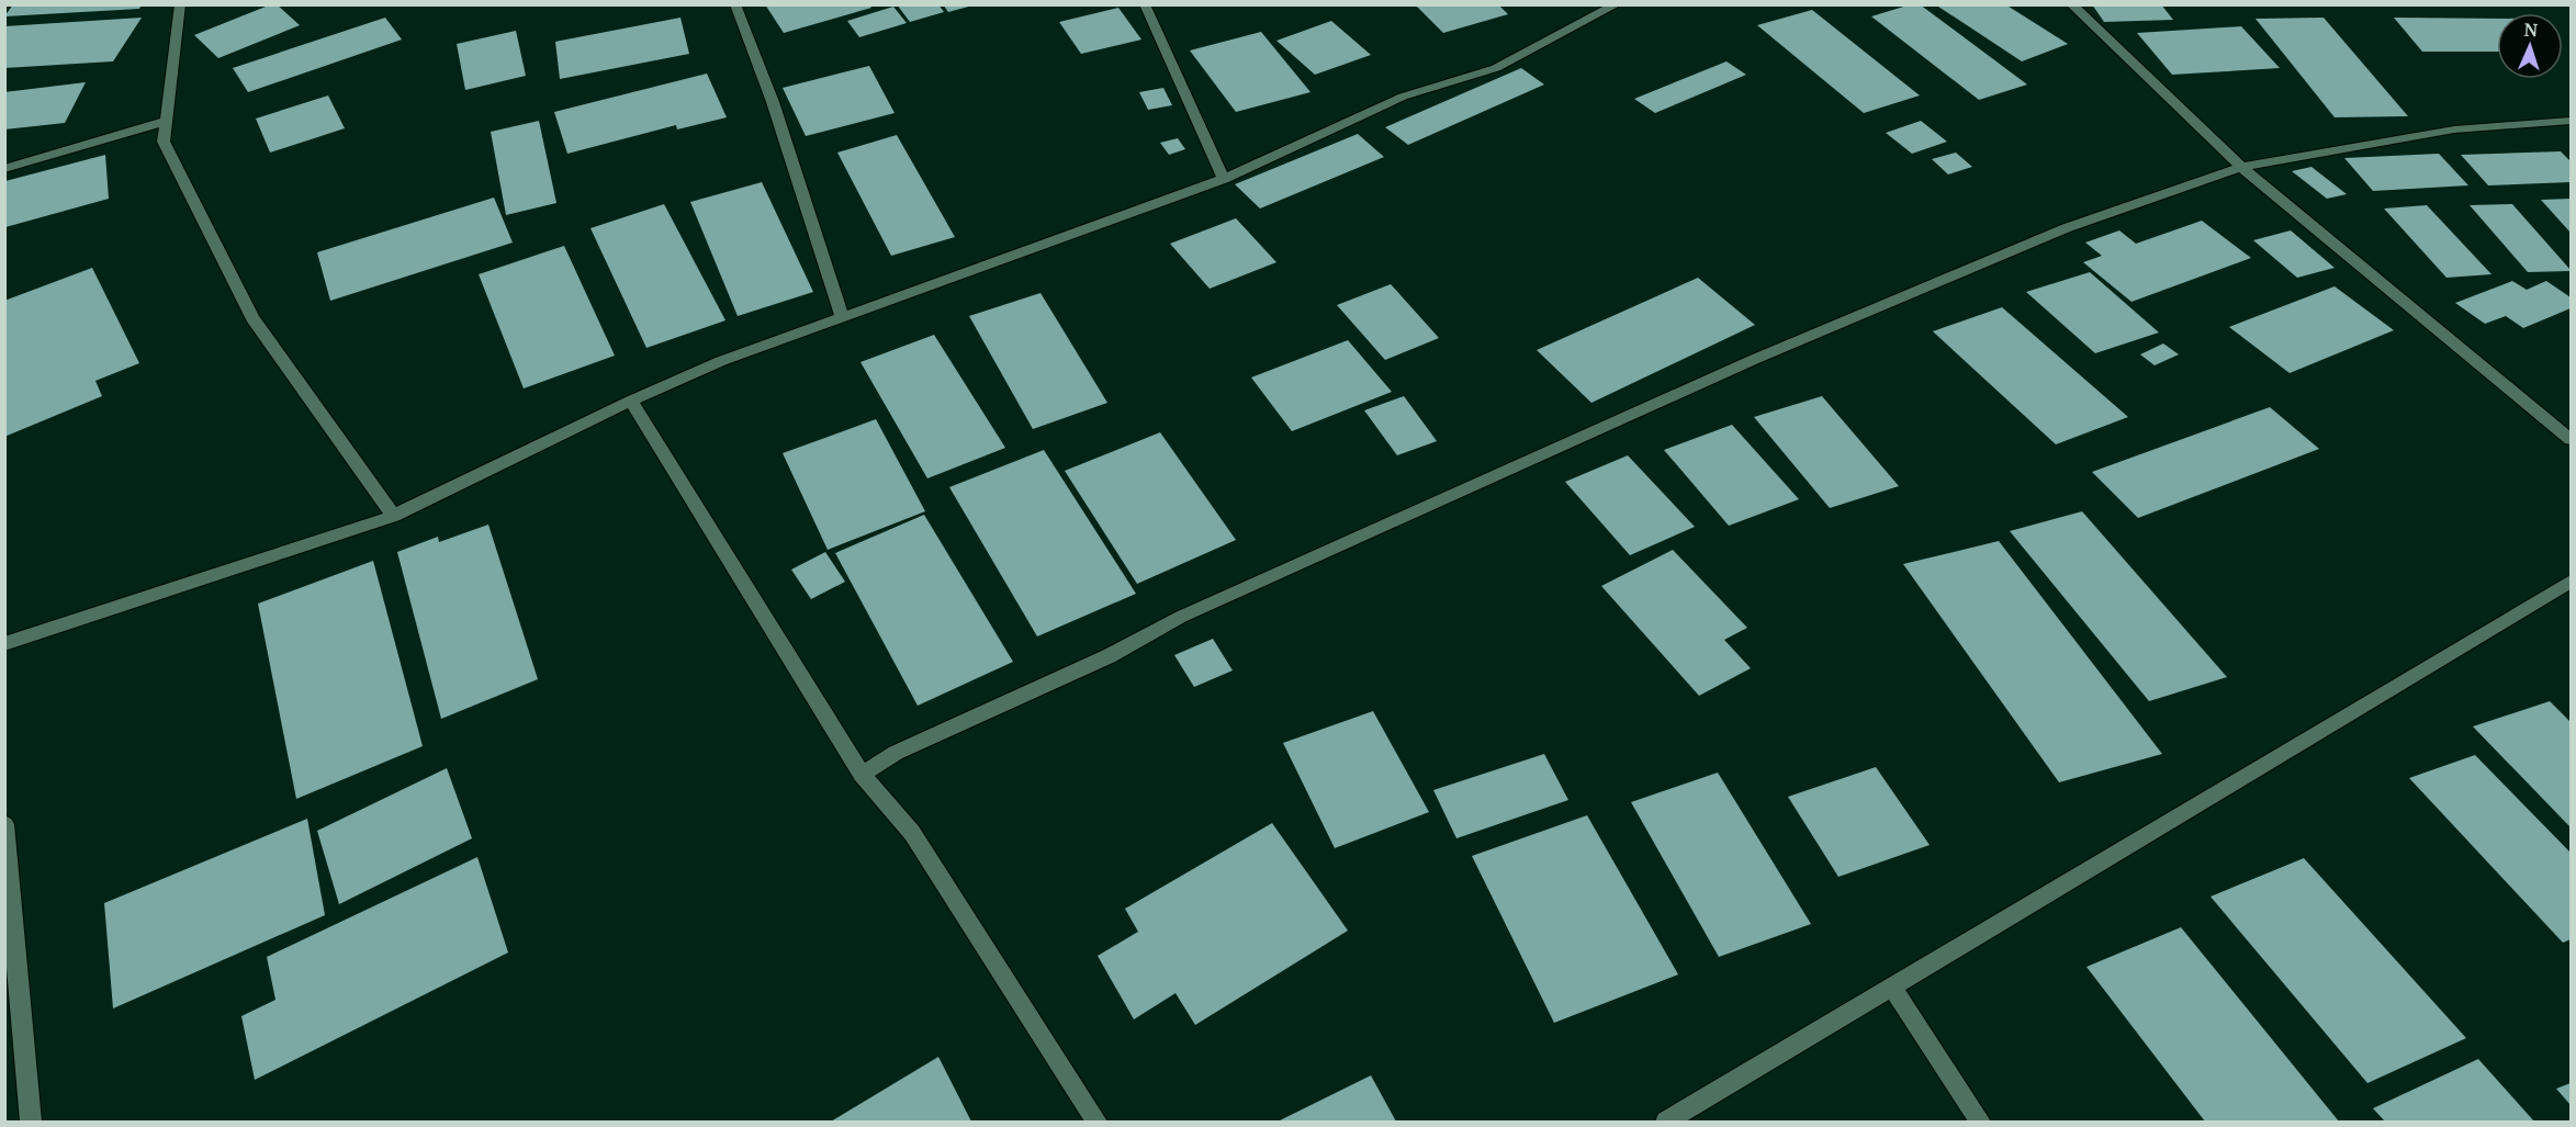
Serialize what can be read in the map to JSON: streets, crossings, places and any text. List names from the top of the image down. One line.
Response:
{"north":"top"}
